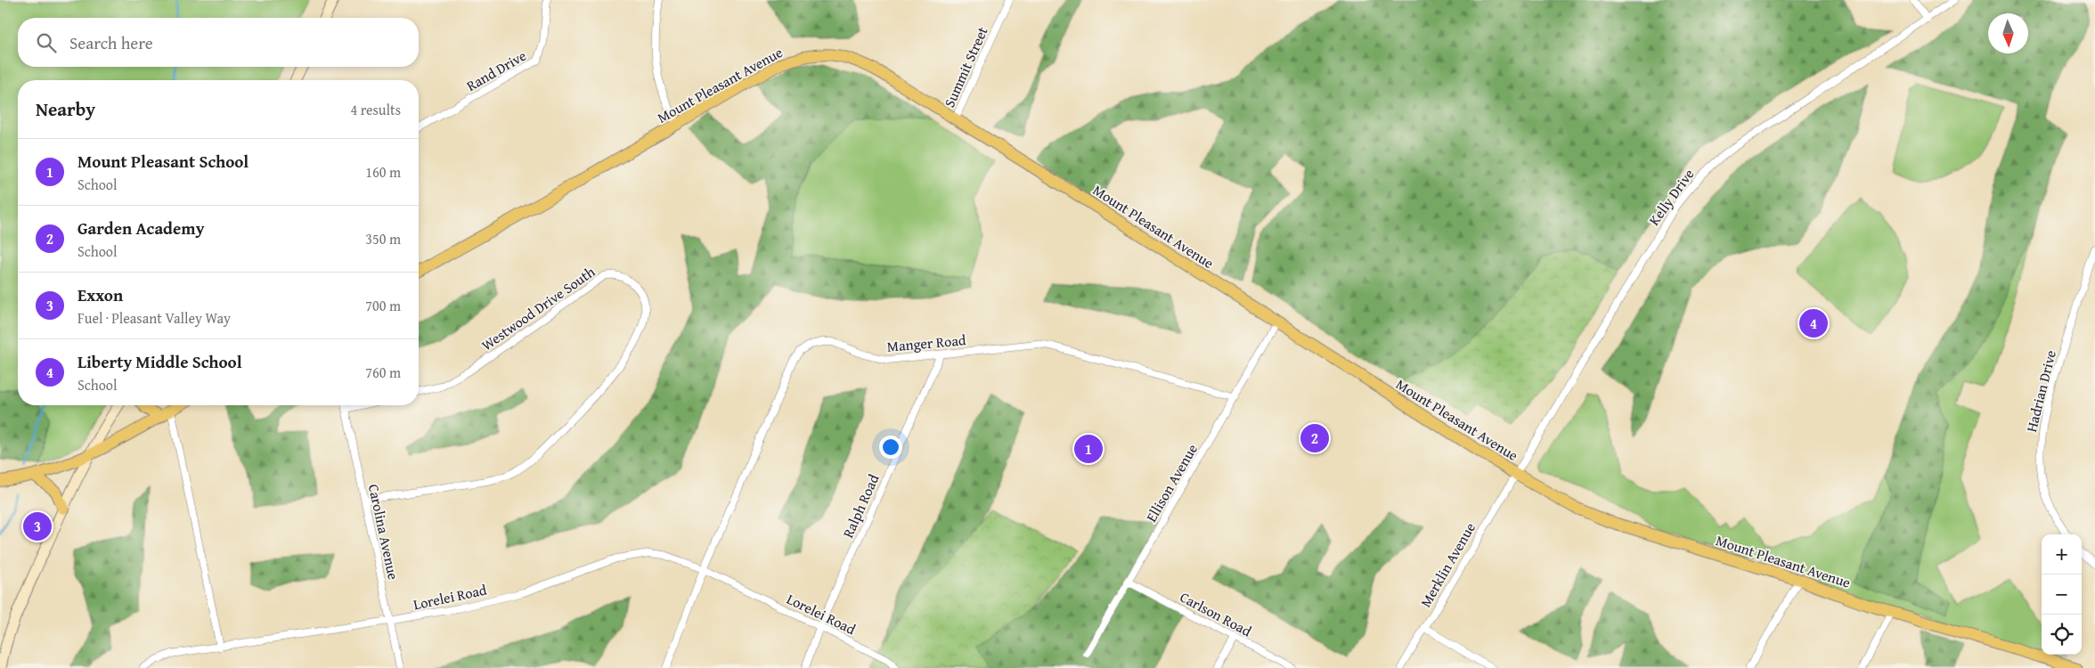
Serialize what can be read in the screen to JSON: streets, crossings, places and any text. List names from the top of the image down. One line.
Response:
{"streets":{"main road":["Mount Pleasant Avenue"],"street":["Summit Street","Rand Drive","Kelly Drive","Westwood Drive South","Manger Road","Hadrian Drive","Ellison Avenue","Ralph Road","Carolina Avenue","Merklin Avenue","Lorelei Road","Carlson Road"]},"crossings":[["Summit Street","Mount Pleasant Avenue"],["Mount Pleasant Avenue","Kelly Drive"],["Mount Pleasant Avenue","Ellison Avenue"],["Mount Pleasant Avenue","Merklin Avenue"],["Kelly Drive","Merklin Avenue"],["Westwood Drive South","Carolina Avenue"],["Manger Road","Ellison Avenue"],["Manger Road","Ralph Road"],["Manger Road","Lorelei Road"],["Ellison Avenue","Carlson Road"],["Ralph Road","Lorelei Road"],["Carolina Avenue","Lorelei Road"]],"north":"bottom","page":{"search":"Search here","heading":["Nearby","4 results"],"list":[{"mark":"1","name":"Mount Pleasant School","note":"School","value":"160 m"},{"mark":"2","name":"Garden Academy","note":"School","value":"350 m"},{"mark":"3","name":"Exxon","note":"Fuel · Pleasant Valley Way","value":"700 m"},{"mark":"4","name":"Liberty Middle School","note":"School","value":"760 m"}],"pins":["4","2","1","3"],"map_buttons":["+","−"]}}
